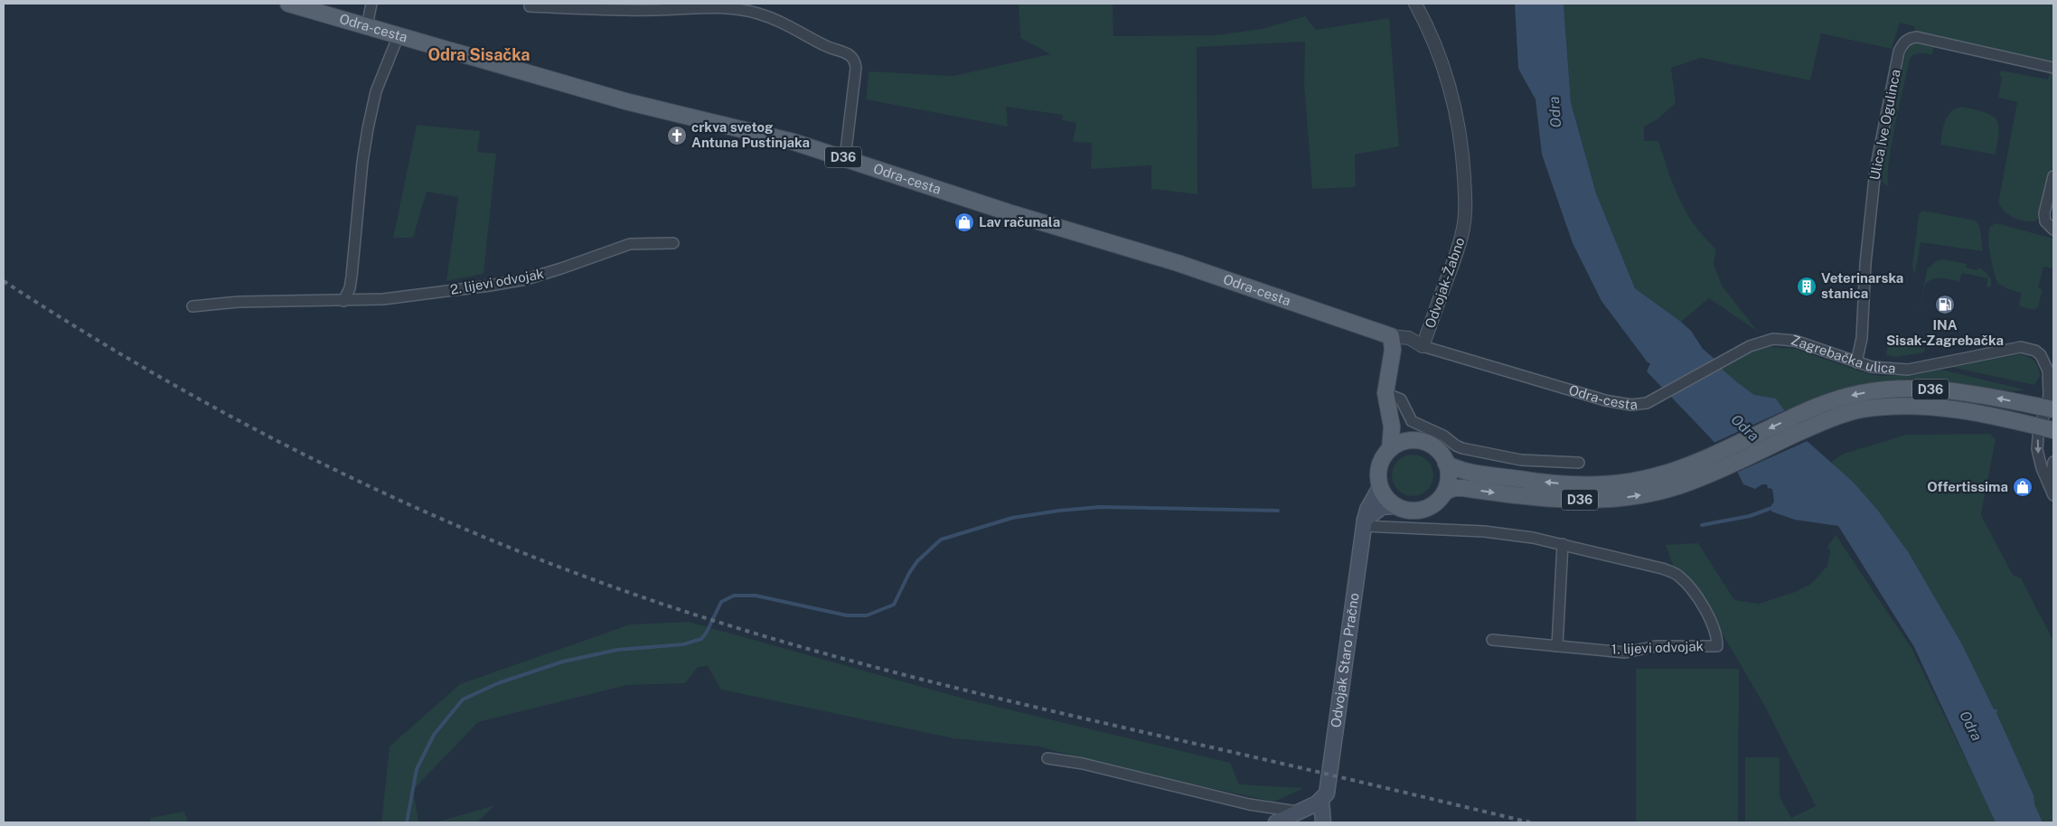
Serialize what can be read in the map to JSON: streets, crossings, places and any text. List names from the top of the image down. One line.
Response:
{"streets":{"main road":["Odra-cesta","D36","Zagrebačka ulica","Odvojak Staro Pračno"],"street":["Ulica Ive Ogulinca","2. lijevi odvojak","Odvojak-Žabno","1. lijevi odvojak"]},"crossings":[["Odra-cesta","D36"],["Odra-cesta","Odvojak-Žabno"],["Odra-cesta","Zagrebačka ulica"],["Ulica Ive Ogulinca","Zagrebačka ulica"],["D36","Zagrebačka ulica"],["D36","Odvojak Staro Pračno"],["1. lijevi odvojak","Odvojak Staro Pračno"]],"districts":["Odra Sisačka"],"water":["Odra"],"places":{"church":["crkva svetog Antuna Pustinjaka"],"shop":["Lav računala","Offertissima"],"building":["Veterinarska stanica"],"fuel station":["INA Sisak-Zagrebačka"]}}
